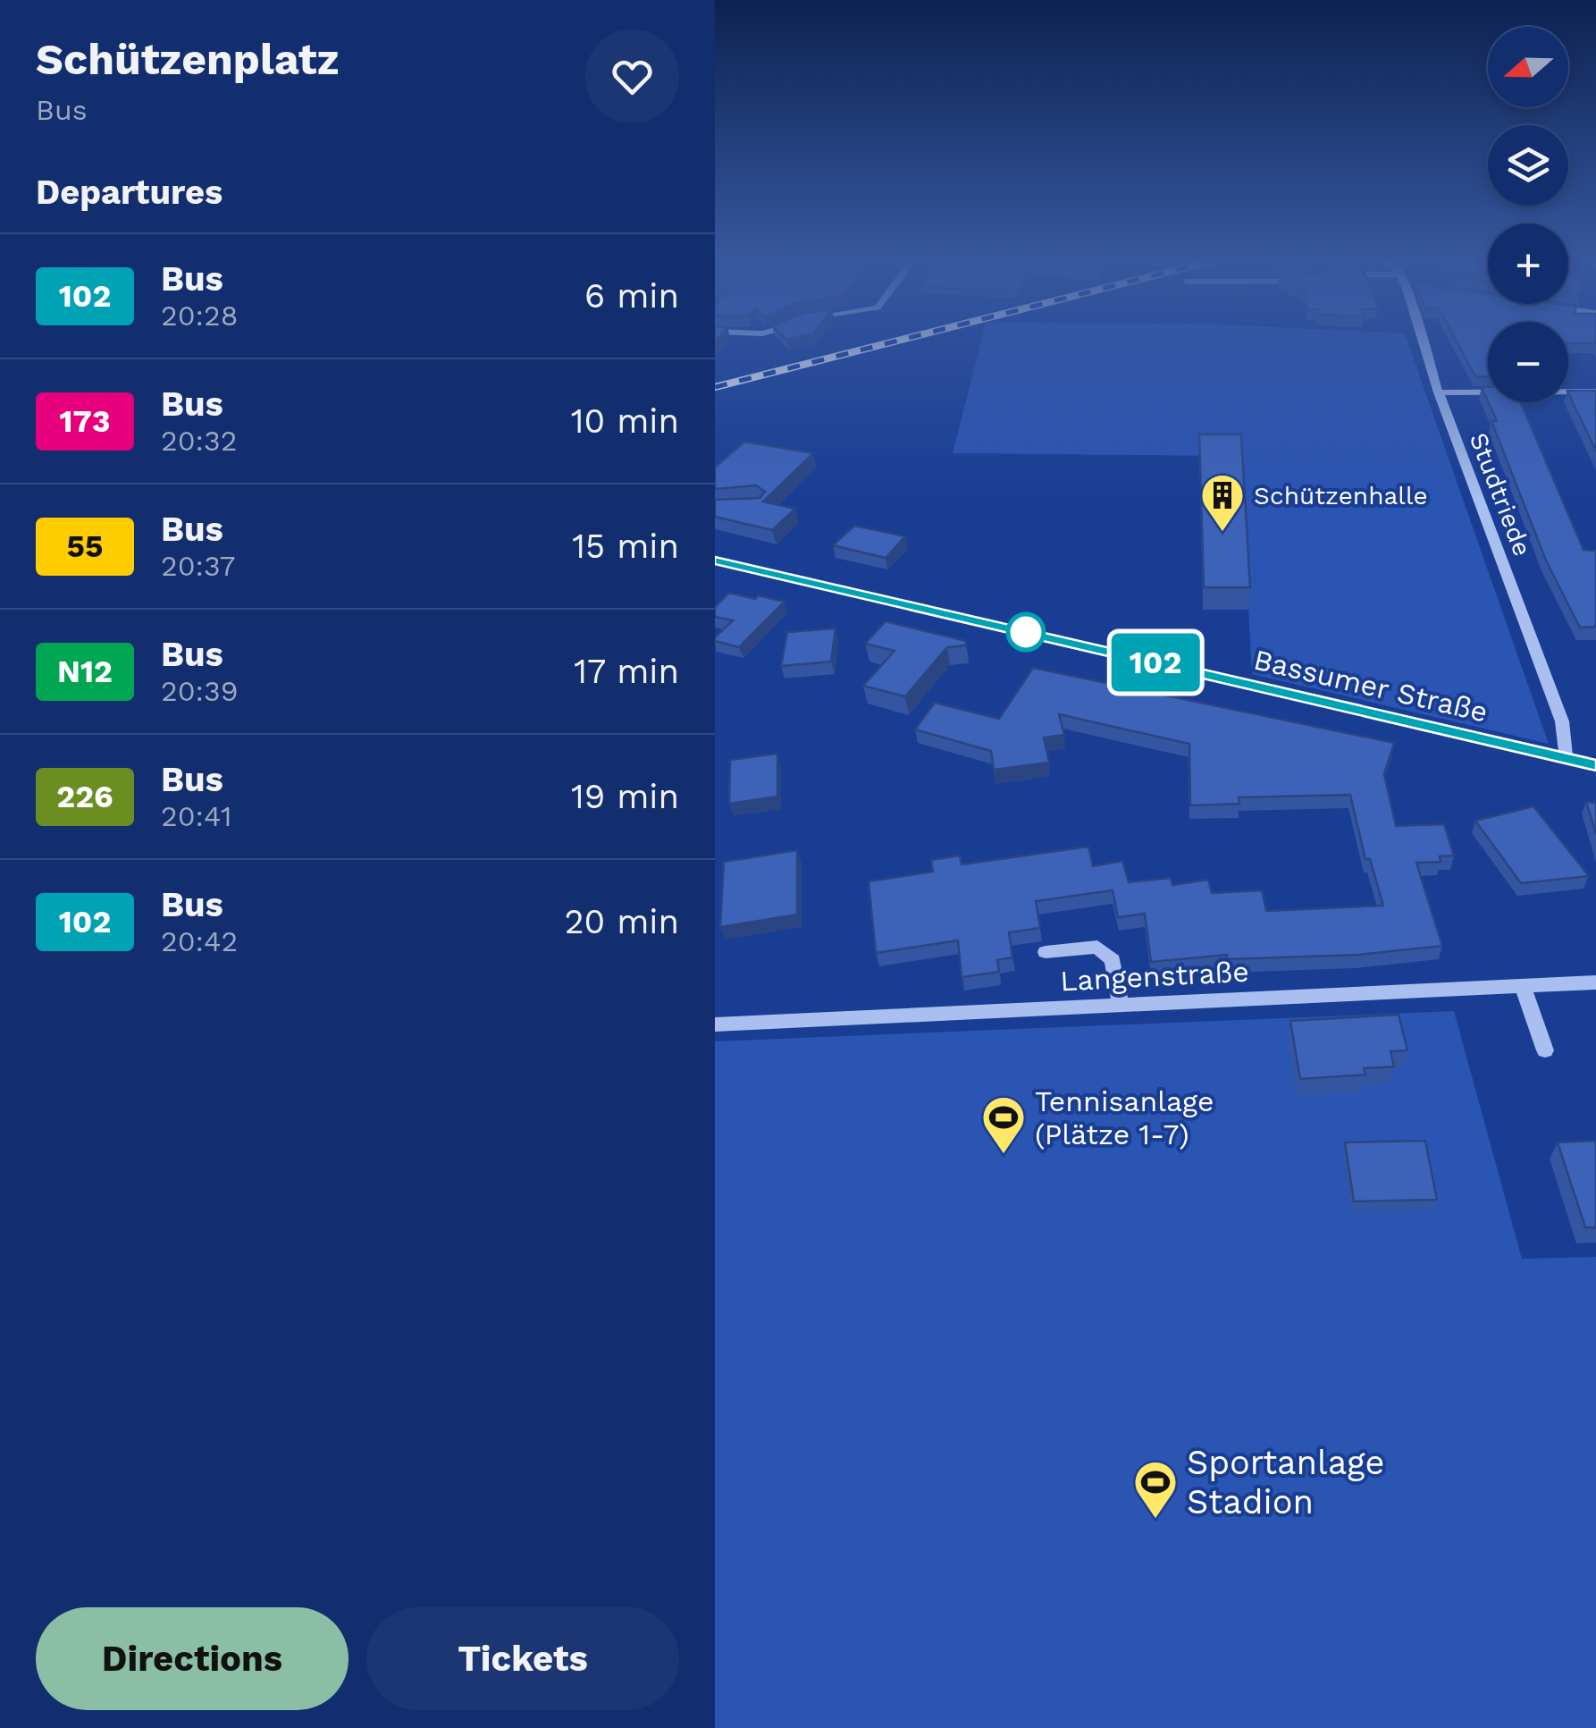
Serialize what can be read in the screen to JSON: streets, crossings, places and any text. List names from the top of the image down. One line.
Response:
{"streets":{"street":["Studtriede","Bassumer Straße","Langenstraße"]},"crossings":[["Studtriede","Bassumer Straße"]],"places":{"building":["Schützenhalle"],"sports":["Tennisanlage (Plätze 1-7)","Sportanlage Stadion"]},"lines":["bus line 102"],"north":"left","page":{"heading":[["Schützenplatz","Bus"],"Departures"],"on_map":"102","map_buttons":["+","−"],"list":[{"mark":"102","name":"Bus","note":"20:28","value":"6 min"},{"mark":"173","name":"Bus","note":"20:32","value":"10 min"},{"mark":"55","name":"Bus","note":"20:37","value":"15 min"},{"mark":"N12","name":"Bus","note":"20:39","value":"17 min"},{"mark":"226","name":"Bus","note":"20:41","value":"19 min"},{"mark":"102","name":"Bus","note":"20:42","value":"20 min"}],"buttons":["Directions","Tickets"]}}
